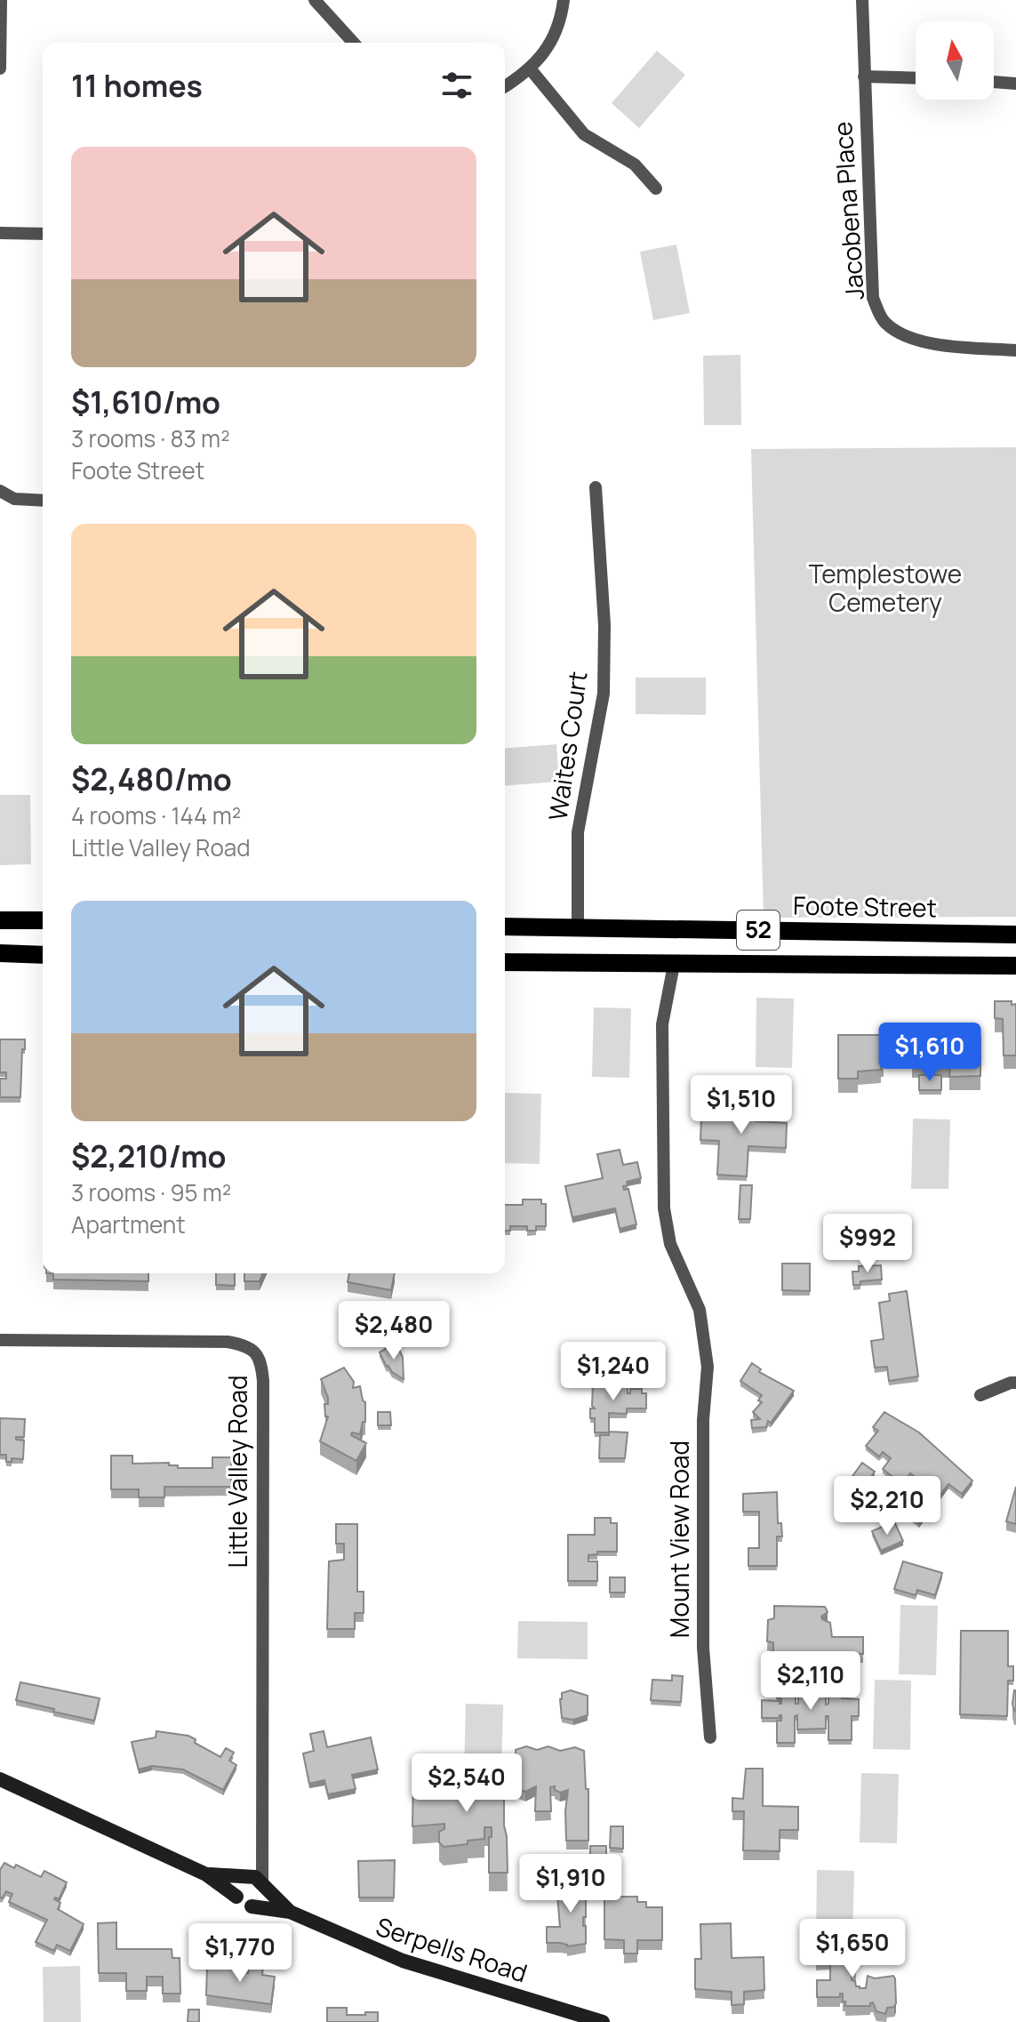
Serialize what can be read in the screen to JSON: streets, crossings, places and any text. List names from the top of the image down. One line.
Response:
{"streets":{"main road":["Foote Street","52"],"street":["Jacobena Place","Waites Court","Little Valley Road","Mount View Road","Serpells Road"]},"crossings":[["Waites Court","Foote Street"],["52","Mount View Road"],["Little Valley Road","Serpells Road"]],"parks":["Templestowe Cemetery"],"north":"top","page":{"heading":"11 homes","list":[{"name":"$1,610/mo","note":"3 rooms · 83 m² · Foote Street"},{"name":"$2,480/mo","note":"4 rooms · 144 m² · Little Valley Road"},{"name":"$2,210/mo","note":"3 rooms · 95 m² · Apartment"}],"price":["$1,610","$1,510","$992","$2,480","$1,240","$2,210","$2,110","$2,540","$1,910","$1,650","$1,770"]}}
